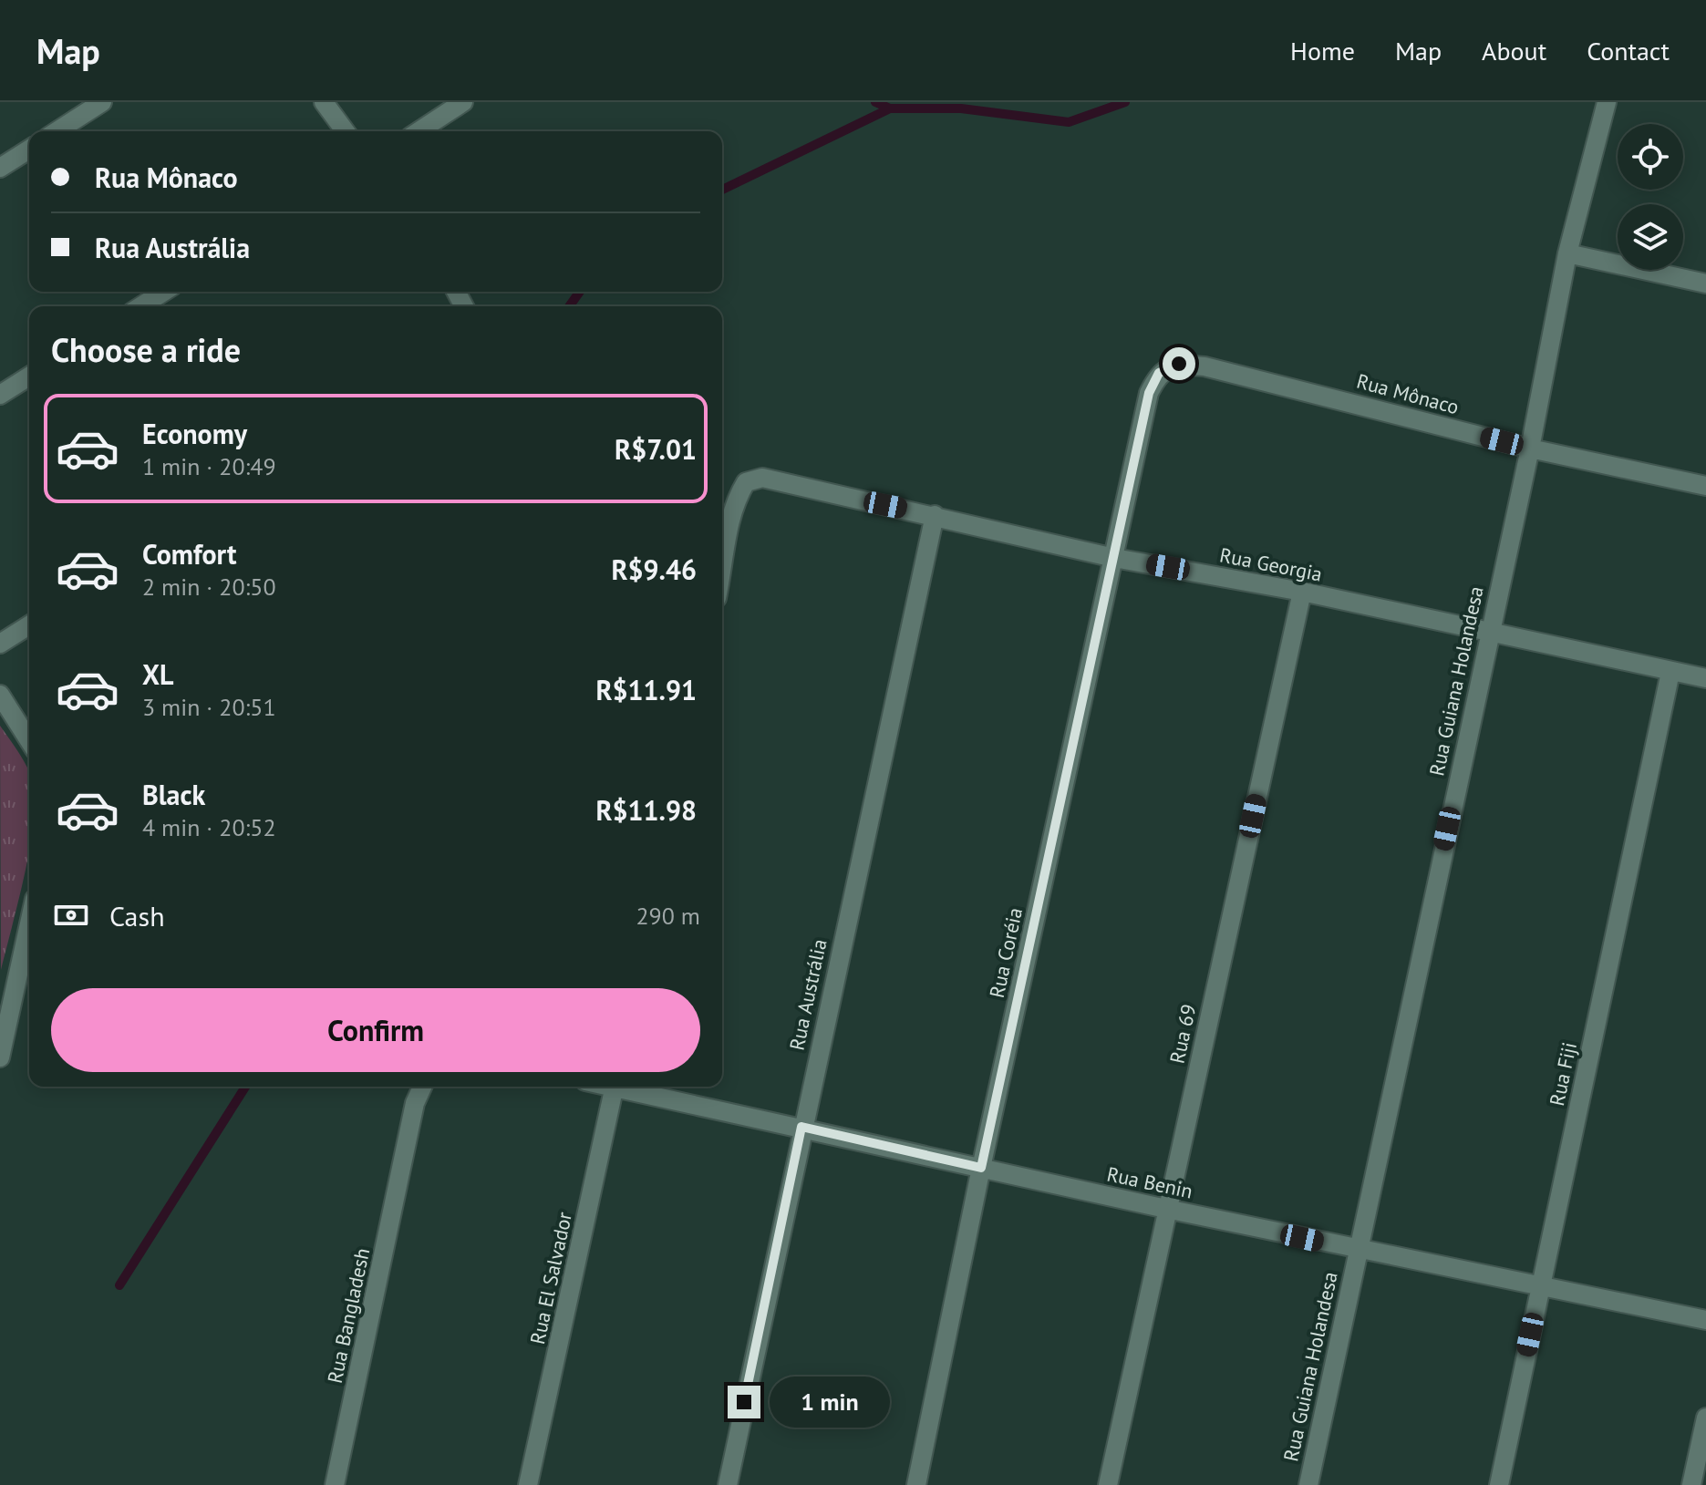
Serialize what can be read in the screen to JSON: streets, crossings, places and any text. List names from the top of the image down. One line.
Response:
{"streets":{"street":["Rua Mônaco","Rua Georgia","Rua Guiana Holandesa","Rua Coréia","Rua Austrália","Rua 69","Rua Fiji","Rua Benin","Rua El Salvador","Rua Bangladesh"]},"crossings":[["Rua Mônaco","Rua Guiana Holandesa"],["Rua Mônaco","Rua Coréia"],["Rua Georgia","Rua Guiana Holandesa"],["Rua Georgia","Rua Coréia"],["Rua Georgia","Rua Austrália"],["Rua Georgia","Rua 69"],["Rua Georgia","Rua Fiji"],["Rua Guiana Holandesa","Rua Benin"],["Rua Coréia","Rua Benin"],["Rua Austrália","Rua Benin"],["Rua 69","Rua Benin"],["Rua Fiji","Rua Benin"]],"page":{"header":"Map","nav":["Home","Map","About","Contact"],"banner":["Rua Mônaco","Rua Austrália"],"heading":"Choose a ride","list":[{"name":"Economy","note":"1 min · 20:49","value":"R$7.01"},{"name":"Comfort","note":"2 min · 20:50","value":"R$9.46"},{"name":"XL","note":"3 min · 20:51","value":"R$11.91"},{"name":"Black","note":"4 min · 20:52","value":"R$11.98"}],"pay":["Cash","290 m"],"buttons":"Confirm","bubble":"1 min"}}
